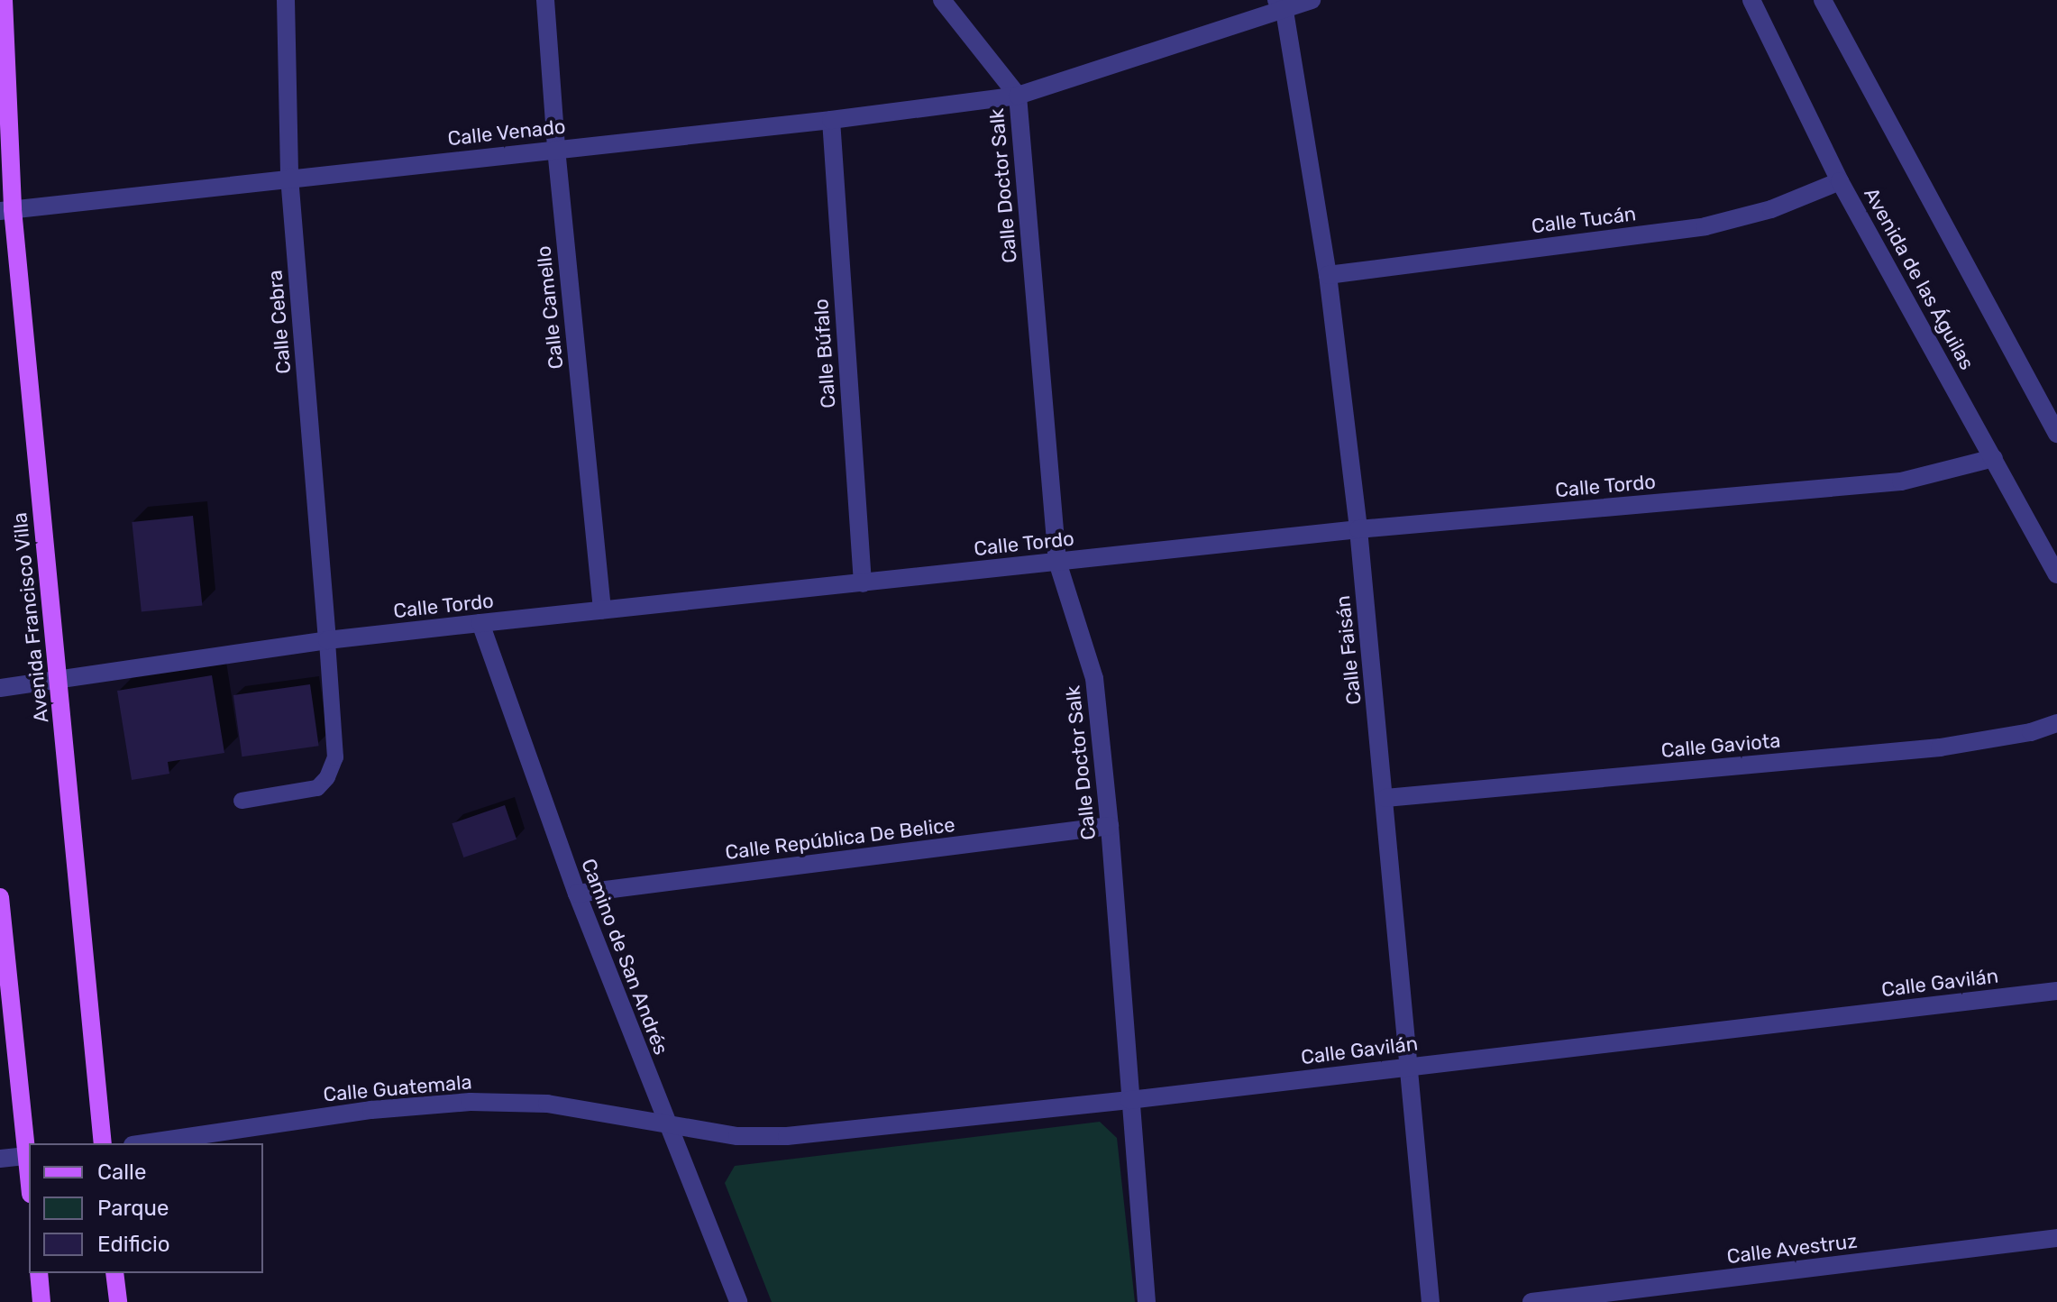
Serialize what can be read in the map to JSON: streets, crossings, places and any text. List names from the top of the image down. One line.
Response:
{"streets":{"main road":["Avenida Francisco Villa"],"street":["Calle Venado","Calle Doctor Salk","Calle Tucán","Avenida de las Águilas","Calle Camello","Calle Cebra","Calle Búfalo","Calle Tordo","Calle Faisán","Calle Gaviota","Calle República De Belice","Camino de San Andrés","Calle Gavilán","Calle Guatemala","Calle Avestruz"]},"crossings":[["Calle Venado","Calle Doctor Salk"],["Calle Venado","Calle Camello"],["Calle Venado","Calle Cebra"],["Calle Venado","Calle Búfalo"],["Calle Venado","Avenida Francisco Villa"],["Calle Venado","Calle Faisán"],["Calle Doctor Salk","Calle Tordo"],["Calle Doctor Salk","Calle República De Belice"],["Calle Doctor Salk","Calle Gavilán"],["Calle Tucán","Avenida de las Águilas"],["Calle Tucán","Calle Faisán"],["Avenida de las Águilas","Calle Tordo"],["Calle Camello","Calle Tordo"],["Calle Cebra","Calle Tordo"],["Calle Búfalo","Calle Tordo"],["Calle Tordo","Avenida Francisco Villa"],["Calle Tordo","Calle Faisán"],["Calle Tordo","Camino de San Andrés"],["Calle Faisán","Calle Gaviota"],["Calle Faisán","Calle Gavilán"],["Calle República De Belice","Camino de San Andrés"],["Camino de San Andrés","Calle Gavilán"],["Camino de San Andrés","Calle Guatemala"],["Calle Gavilán","Calle Guatemala"]],"legend":["Calle","Parque","Edificio"]}
